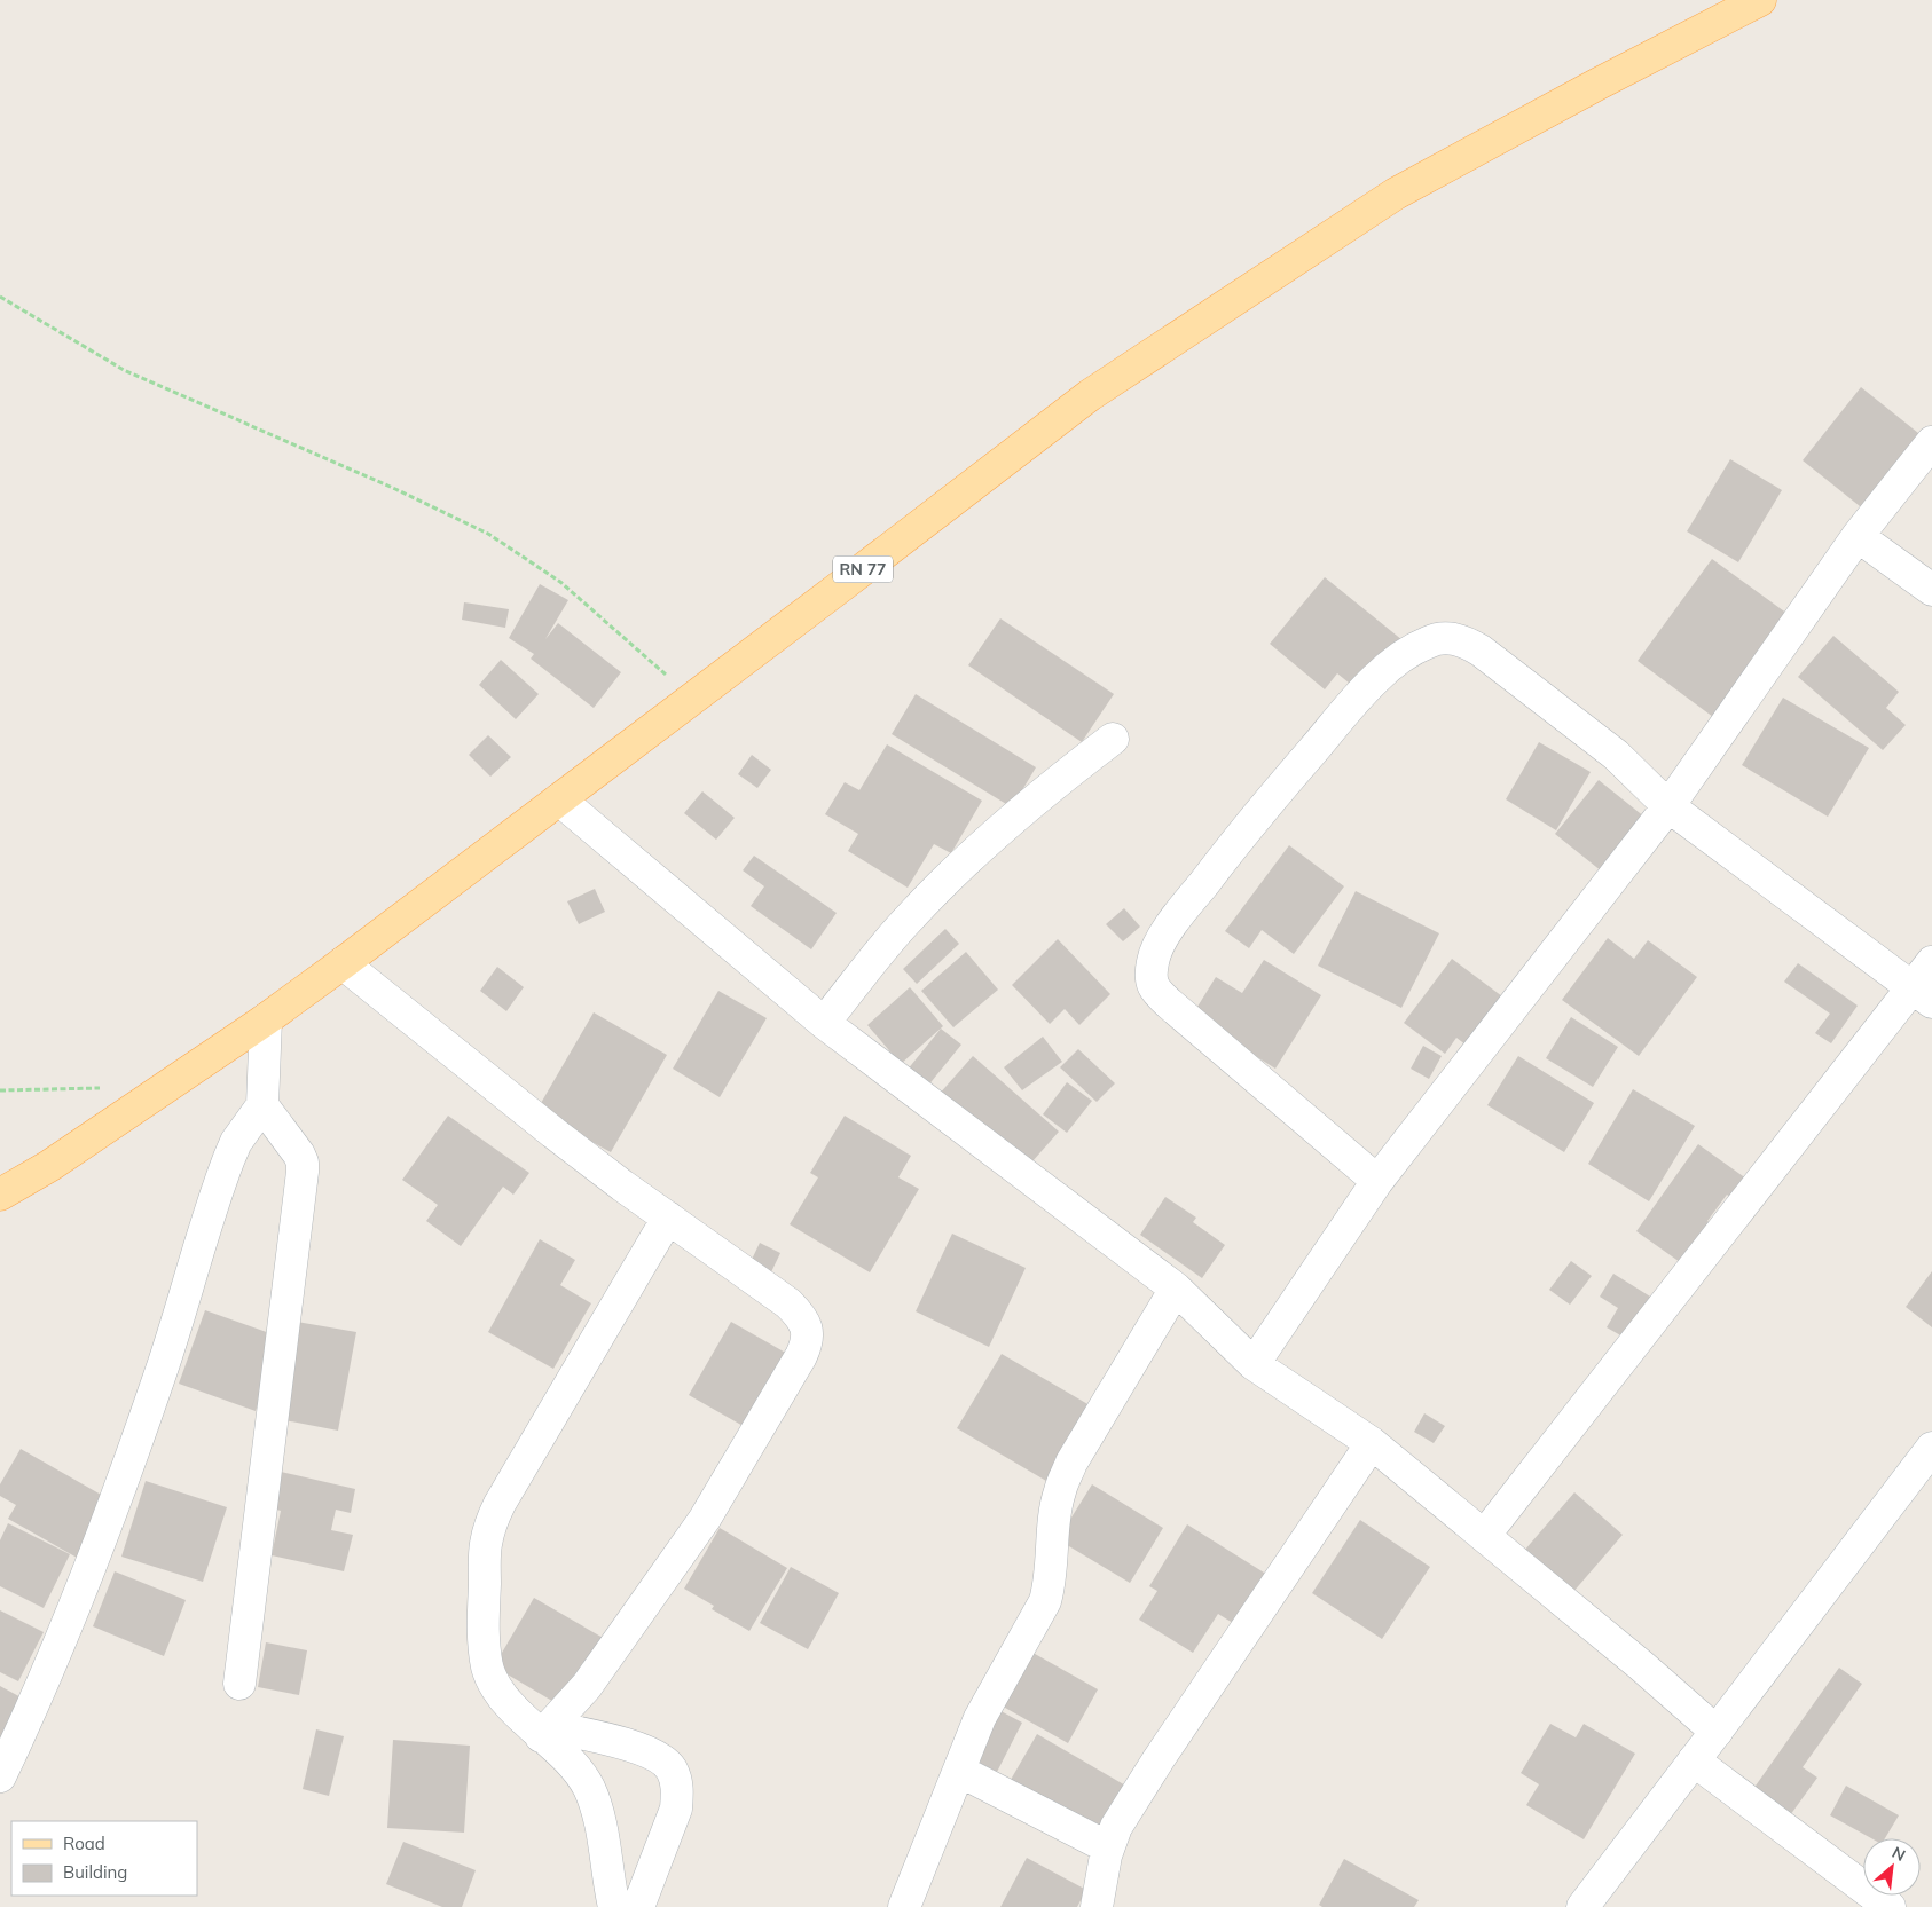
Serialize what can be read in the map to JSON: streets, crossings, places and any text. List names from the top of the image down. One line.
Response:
{"streets":{"main road":["RN 77"]},"legend":["Road","Building"],"north":"top right"}
